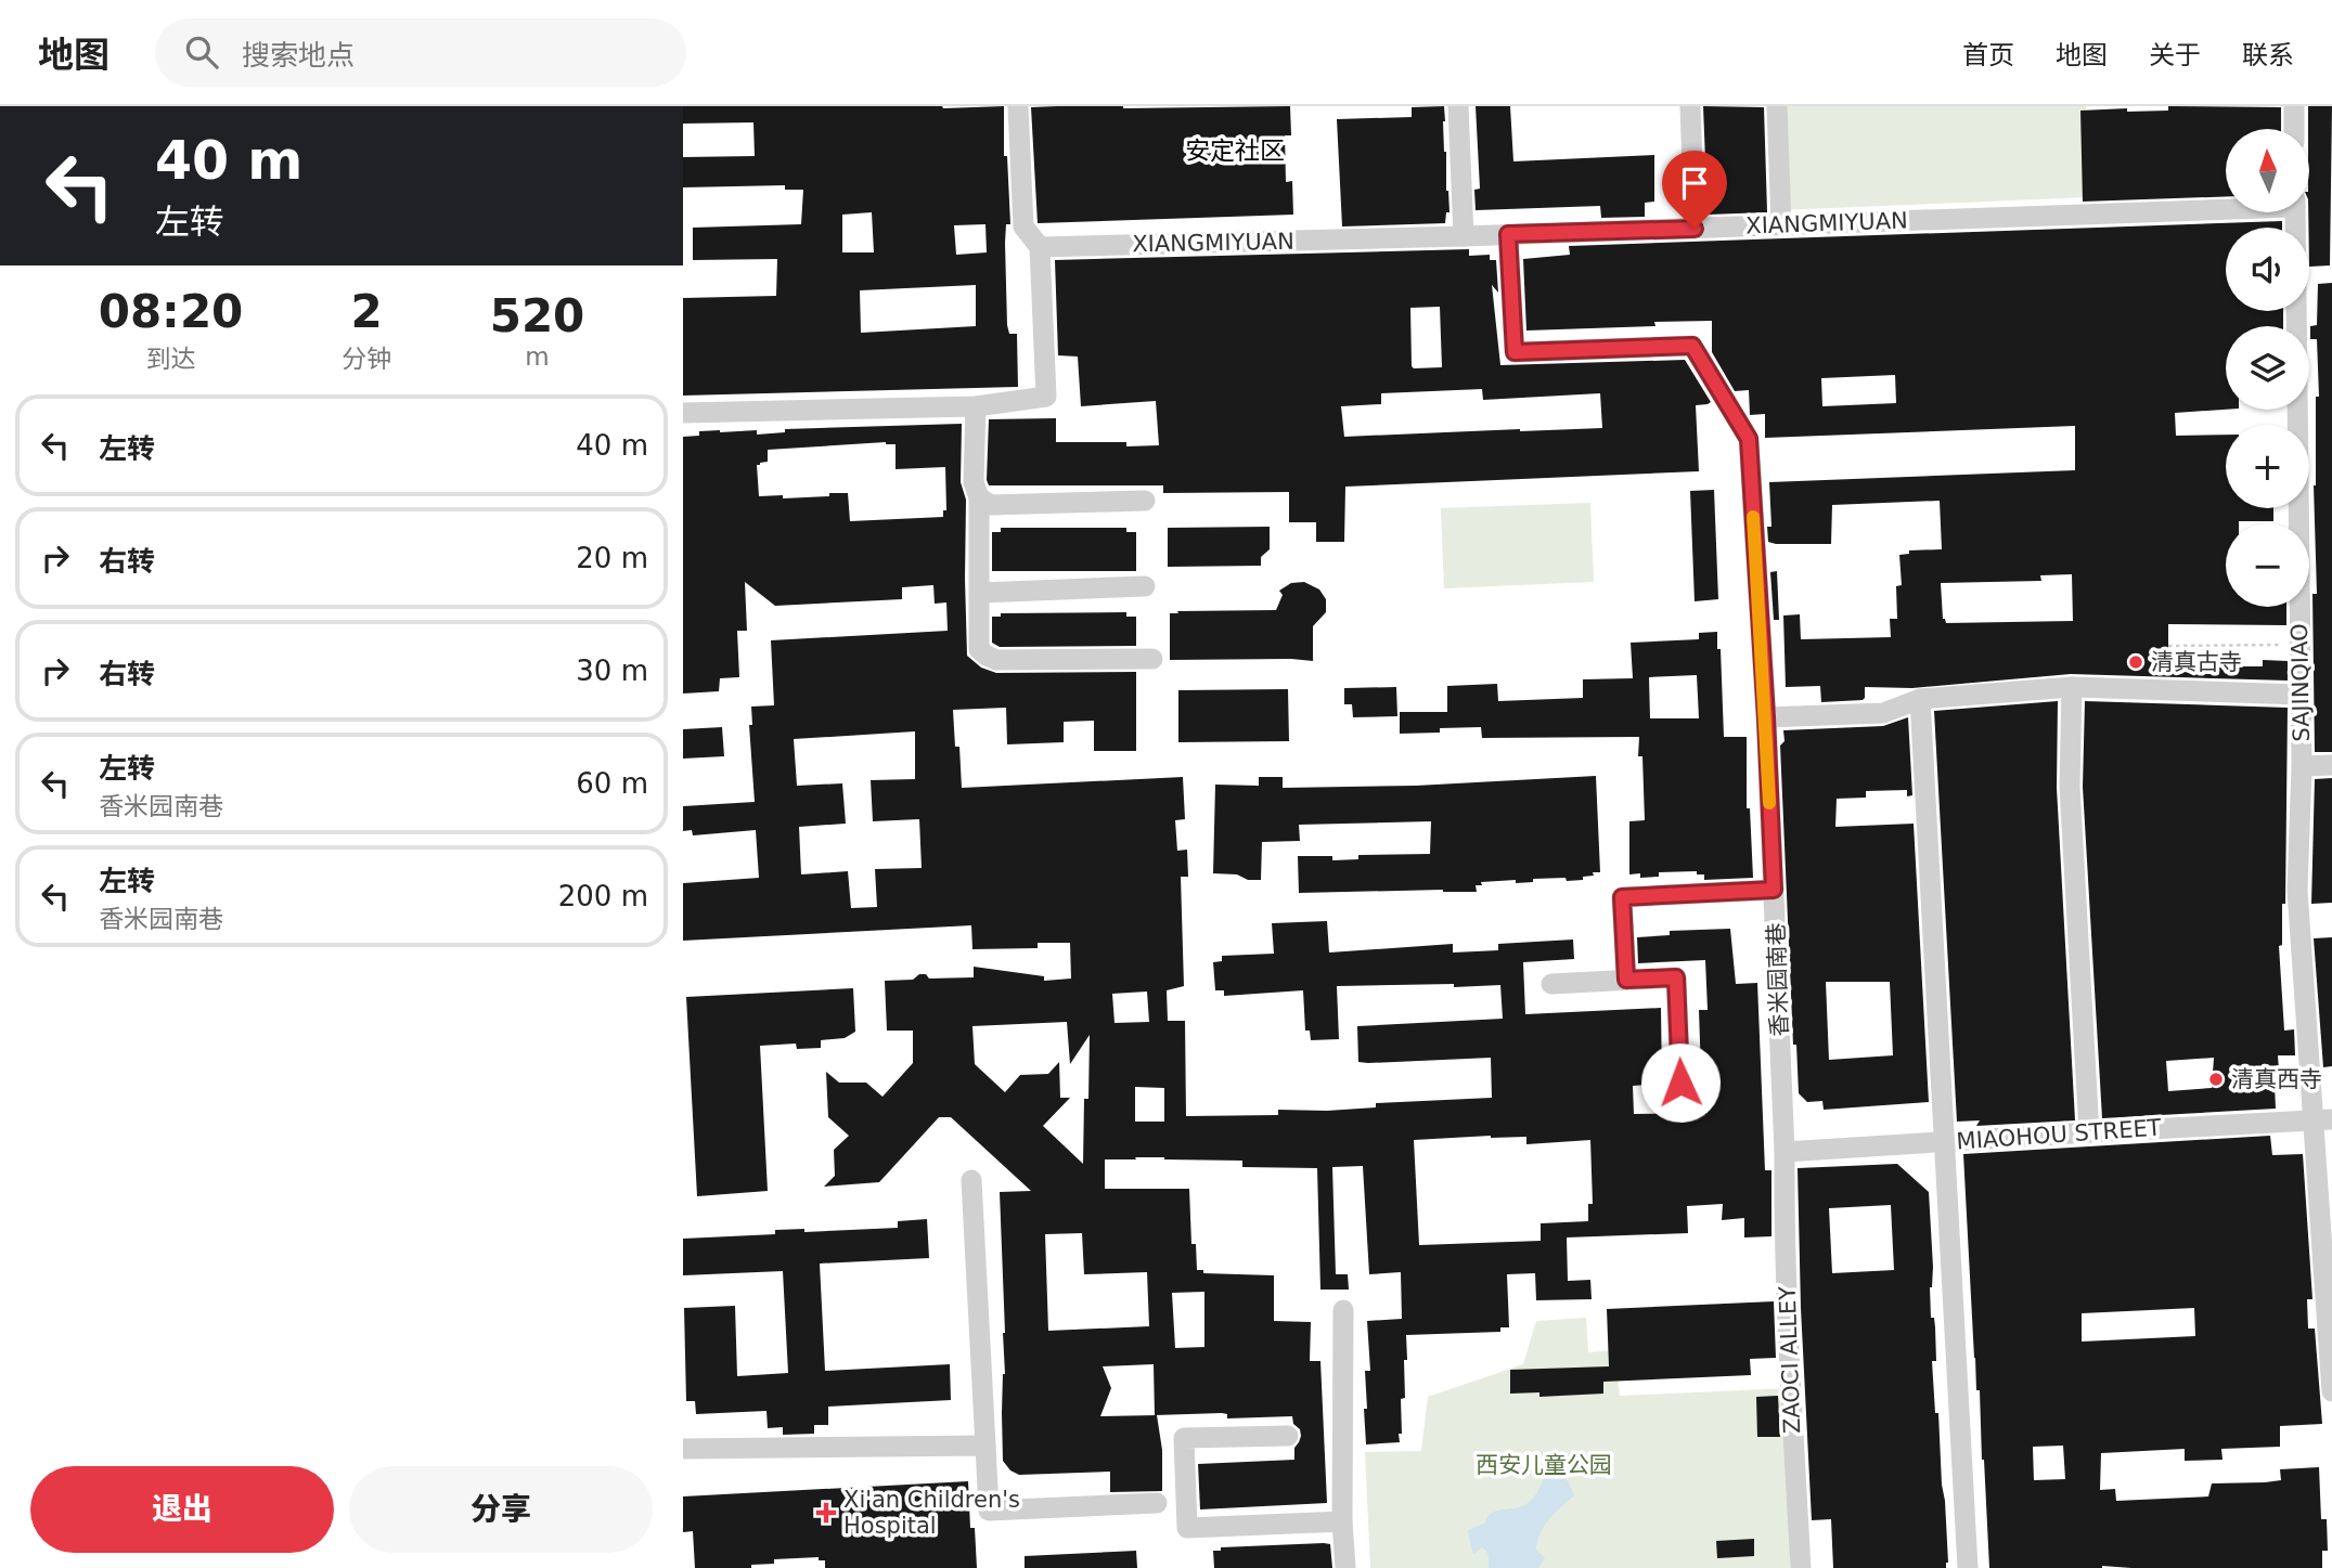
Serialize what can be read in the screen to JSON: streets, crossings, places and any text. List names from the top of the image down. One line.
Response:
{"streets":{"street":["XIANGMIYUAN","SAJINQIAO","香米园南巷","MIAOHOU STREET","ZAOCI ALLEY"]},"crossings":[["XIANGMIYUAN","香米园南巷"],["SAJINQIAO","MIAOHOU STREET"],["香米园南巷","MIAOHOU STREET"],["香米园南巷","ZAOCI ALLEY"],["MIAOHOU STREET","ZAOCI ALLEY"]],"districts":["安定社区"],"parks":["西安儿童公园"],"places":{"other":["清真古寺","清真西寺"],"health":["Xi'an Children's Hospital"]},"north":"top","page":{"header":"地图","search":"搜索地点","nav":["首页","地图","关于","联系"],"turn":["40 m","左转"],"map_buttons":["+","−"],"eta":["08:20","到达","2","分钟","520","m"],"list":[{"name":"左转","value":"40 m"},{"name":"右转","value":"20 m"},{"name":"右转","value":"30 m"},{"name":"左转","note":"香米园南巷","value":"60 m"},{"name":"左转","note":"香米园南巷","value":"200 m"}],"buttons":["退出","分享"]}}
